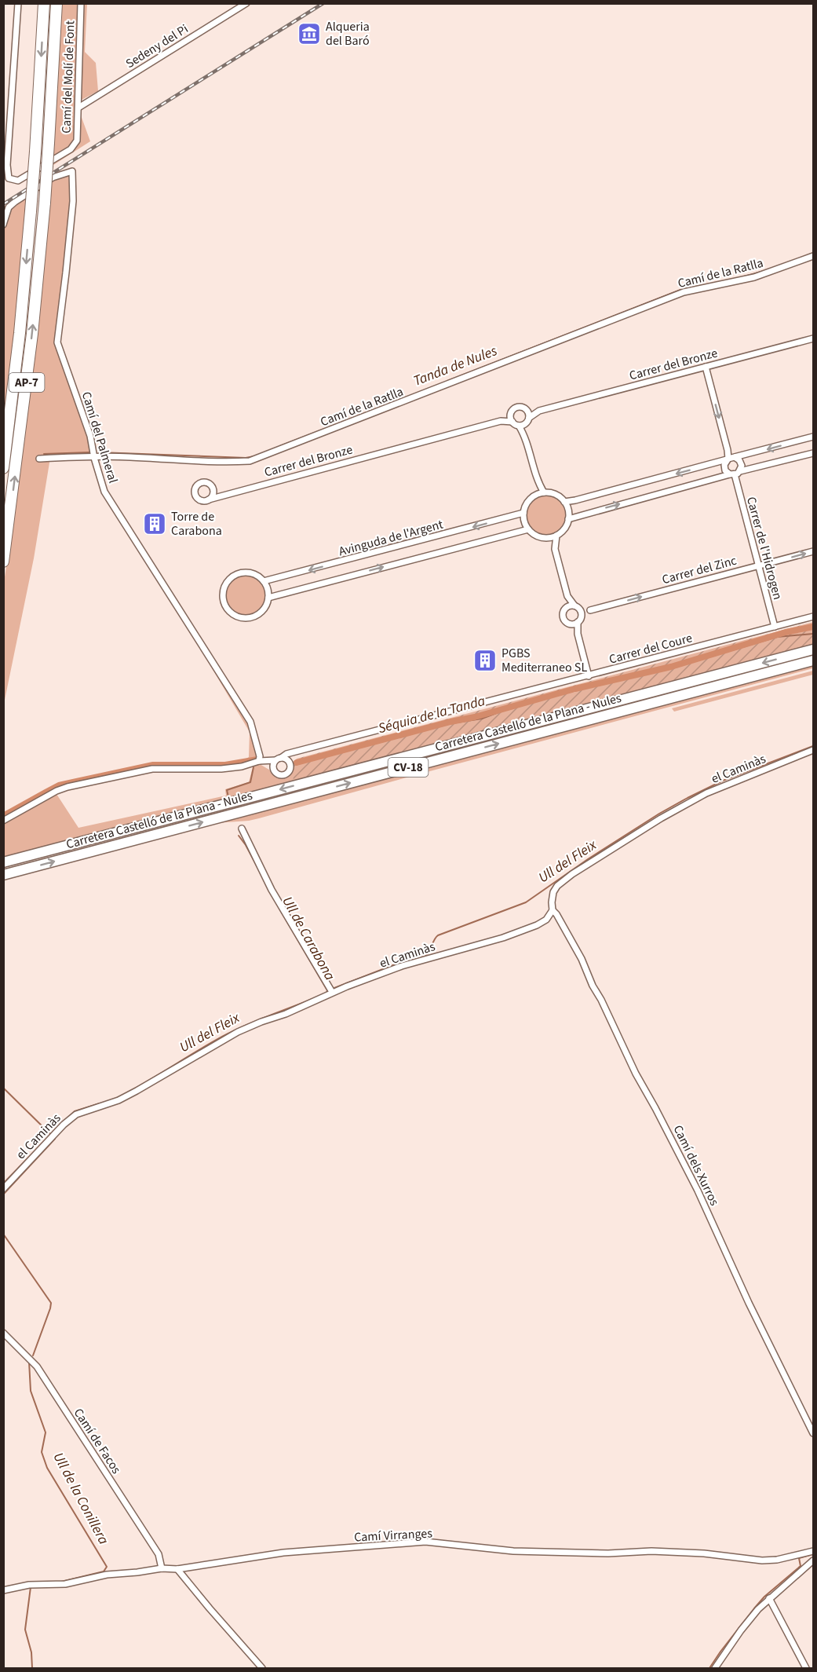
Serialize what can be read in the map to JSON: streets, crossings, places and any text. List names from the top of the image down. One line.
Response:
{"streets":{"highway":["AP-7"],"main road":["Carretera Castelló de la Plana - Nules","CV-18"],"street":["Sedeny del Pi","Camí del Molí de Font","Camí de la Ratlla","Carrer del Bronze","Camí del Palmeral","Avinguda de l'Argent","Carrer de l'Hidrogen","Carrer del Zinc","Carrer del Coure","el Caminàs","Camí dels Xurros","Camí de Facos","Camí Virranges"]},"crossings":[["Sedeny del Pi","Camí del Molí de Font"],["Camí de la Ratlla","Camí del Palmeral"],["Camí del Palmeral","Carrer del Coure"],["Carrer de l'Hidrogen","Carrer del Zinc"],["Carrer de l'Hidrogen","Carrer del Coure"],["el Caminàs","Camí dels Xurros"],["Camí de Facos","Camí Virranges"]],"one_way":["Carrer del Zinc"],"water":["Tanda de Nules","Séquia de la Tanda","Ull del Fleix","Ull de Carabona","Ull de la Conillera"],"places":{"museum":["Alqueria del Baró"],"building":["Torre de Carabona","PGBS Mediterraneo SL"]}}
